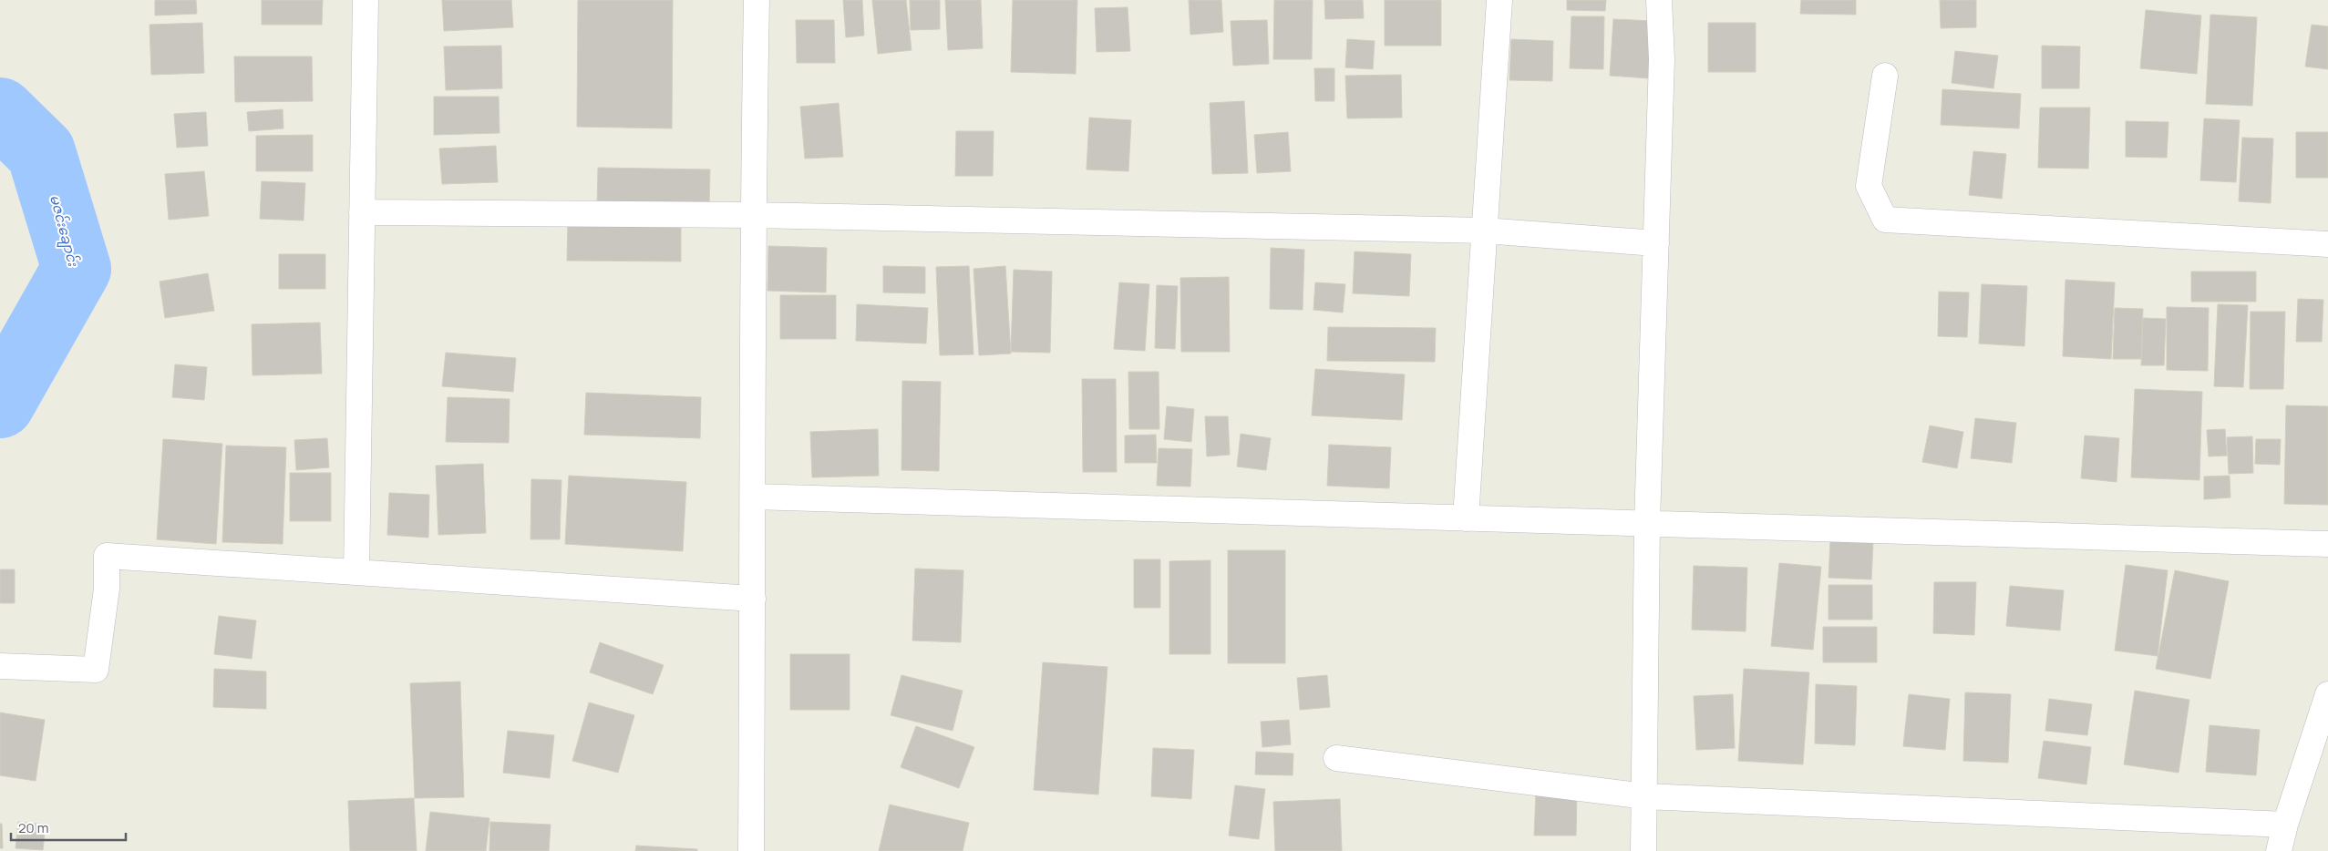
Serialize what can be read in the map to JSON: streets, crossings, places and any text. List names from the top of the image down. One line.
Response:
{"water":["မဇင်းချောင်း"],"scale_bar":"20 m"}
